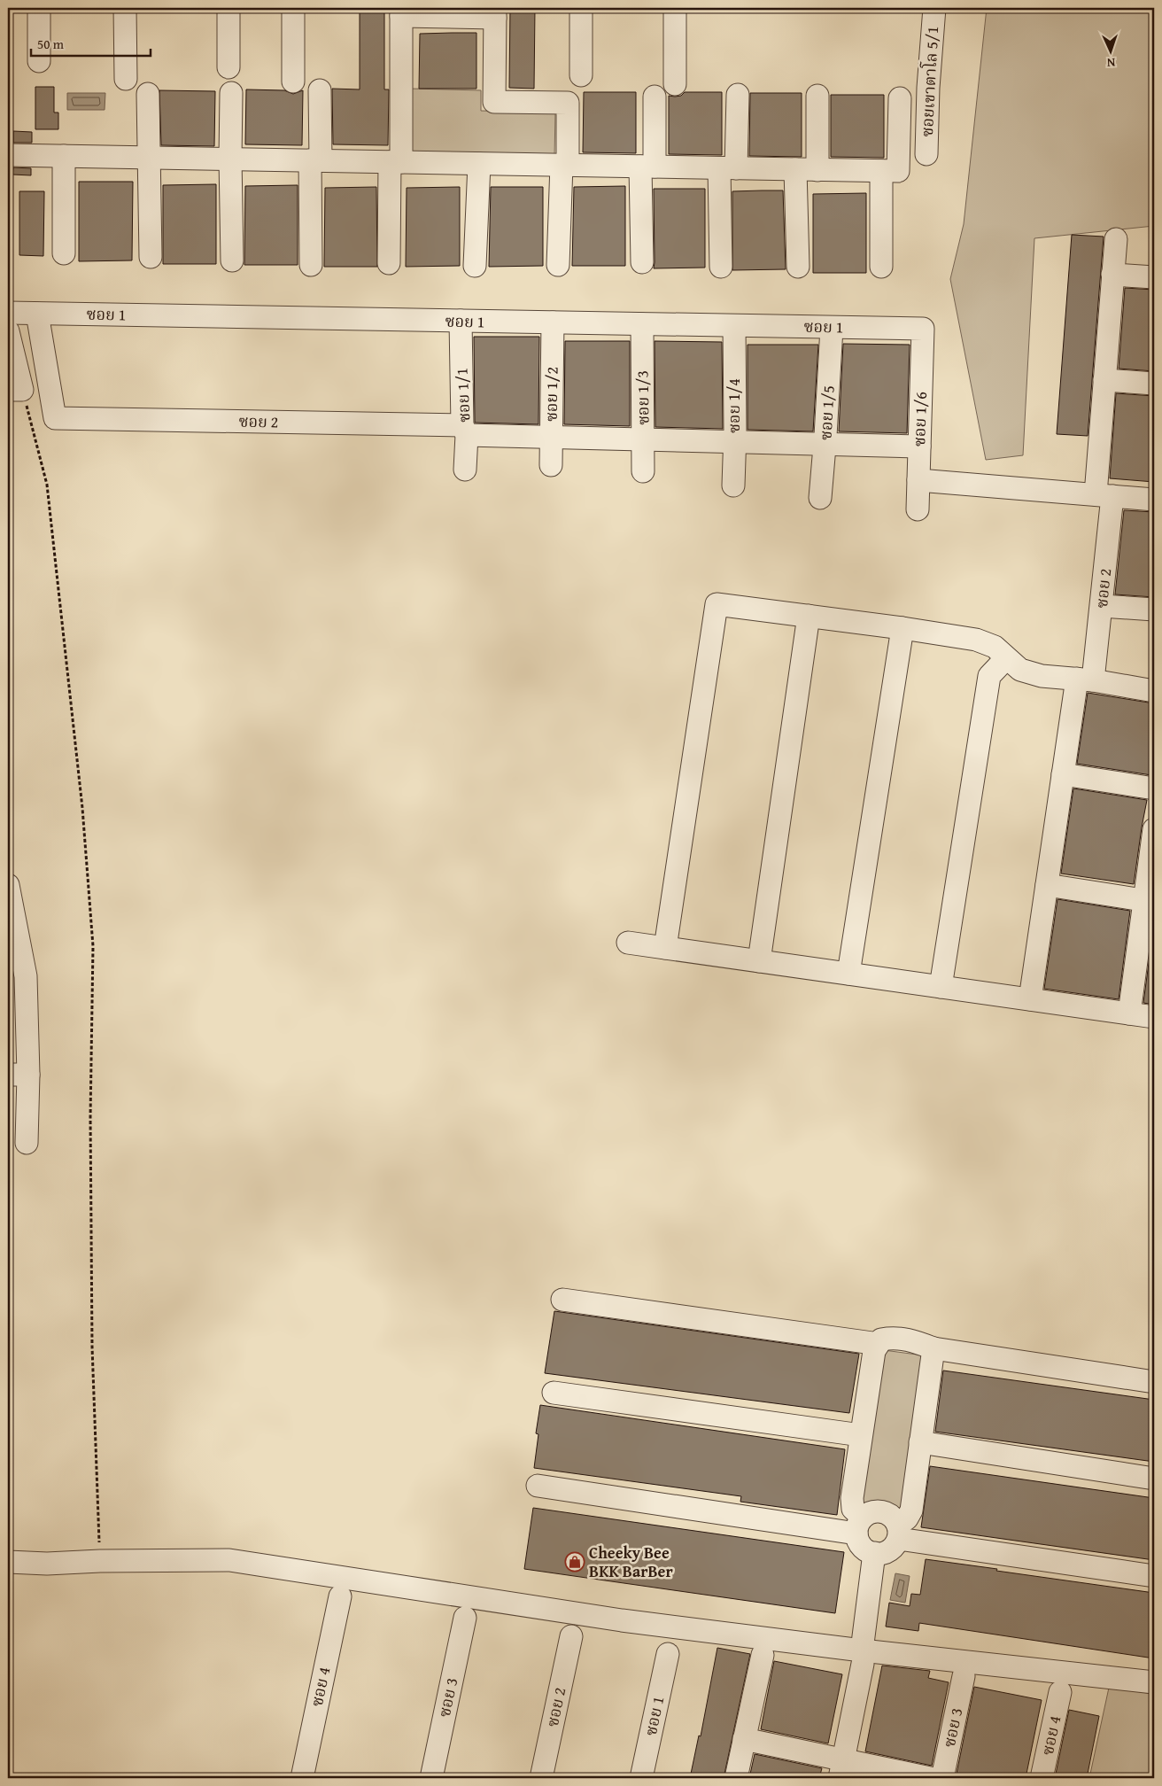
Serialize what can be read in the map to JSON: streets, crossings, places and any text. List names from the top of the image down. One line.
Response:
{"streets":{"street":["ซอยเขาตาโล 5/1","ซอย 1","ซอย 1/2","ซอย 1/1","ซอย 1/3","ซอย 1/4","ซอย 1/5","ซอย 1/6","ซอย 2","ซอย 4","ซอย 3"]},"crossings":[["ซอย 1","ซอย 1/2"],["ซอย 1","ซอย 1/1"],["ซอย 1","ซอย 1/3"],["ซอย 1","ซอย 1/4"],["ซอย 1","ซอย 1/5"],["ซอย 1","ซอย 1/6"],["ซอย 1","ซอย 2"],["ซอย 1/2","ซอย 2"],["ซอย 1/1","ซอย 2"],["ซอย 1/3","ซอย 2"],["ซอย 1/4","ซอย 2"],["ซอย 1/5","ซอย 2"],["ซอย 1/6","ซอย 2"]],"places":{"shop":["Cheeky Bee BKK BarBer"]},"scale_bar":"50 m","north":"bottom"}
